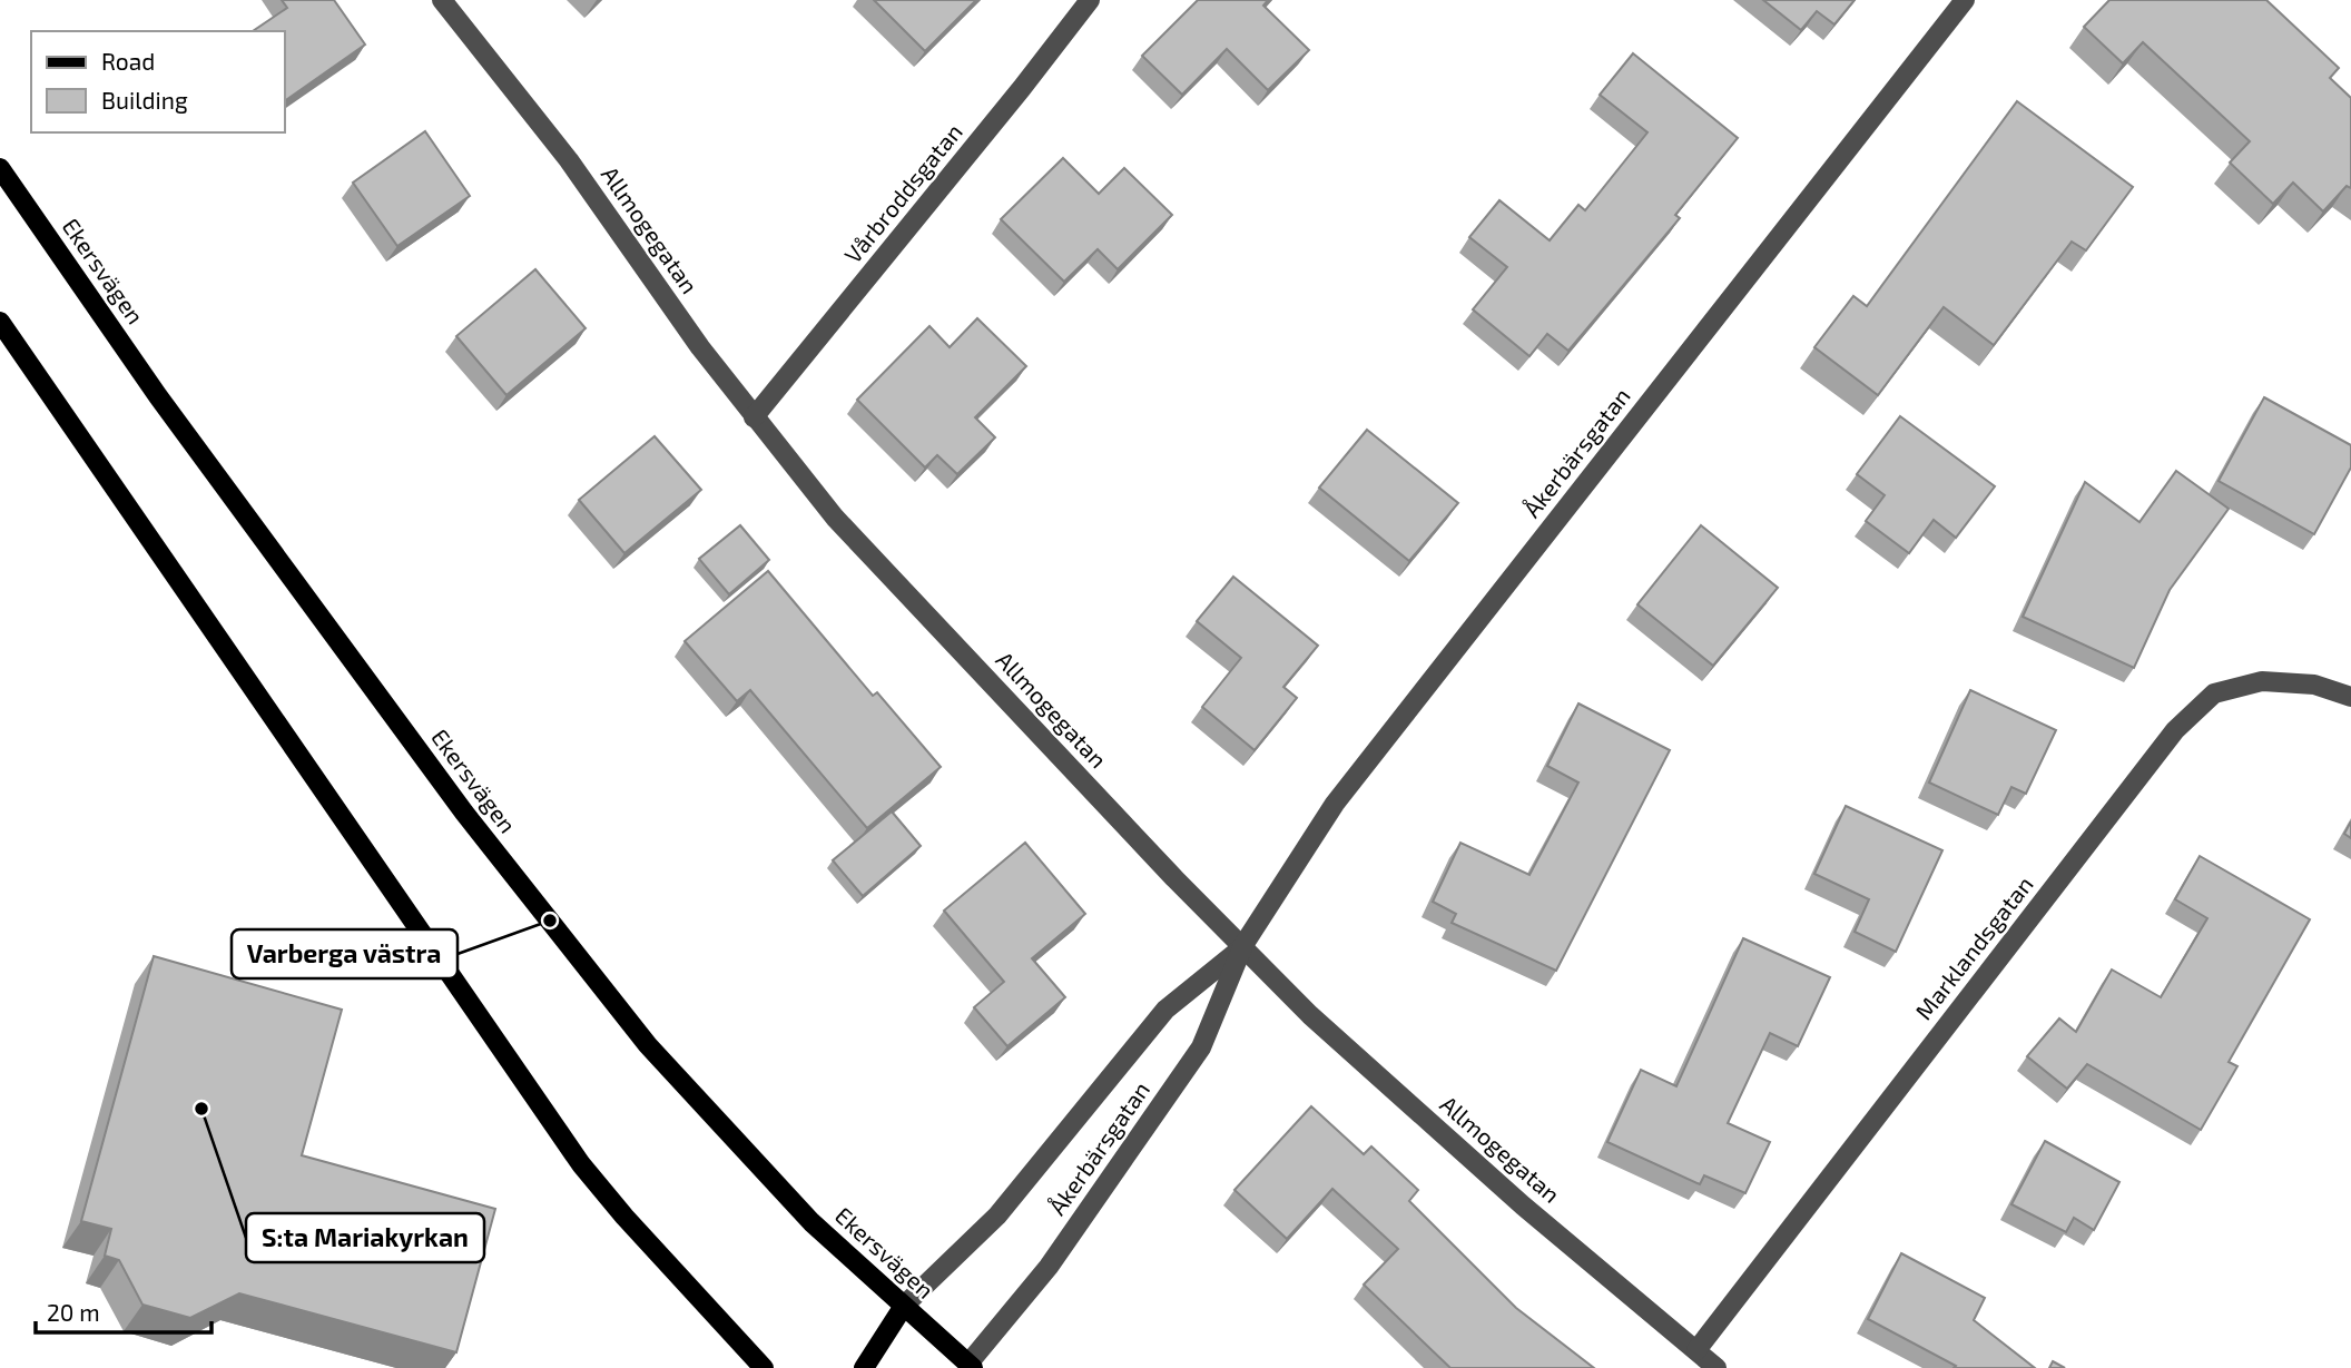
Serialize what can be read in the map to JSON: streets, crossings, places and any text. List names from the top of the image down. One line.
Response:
{"streets":{"main road":["Ekersvägen"],"street":["Vårbroddsgatan","Allmogegatan","Åkerbärsgatan","Marklandsgatan"]},"crossings":[["Vårbroddsgatan","Allmogegatan"],["Allmogegatan","Åkerbärsgatan"],["Allmogegatan","Marklandsgatan"],["Ekersvägen","Åkerbärsgatan"]],"places":["Varberga västra","S:ta Mariakyrkan"],"legend":["Road","Building"],"scale_bar":"20 m"}
